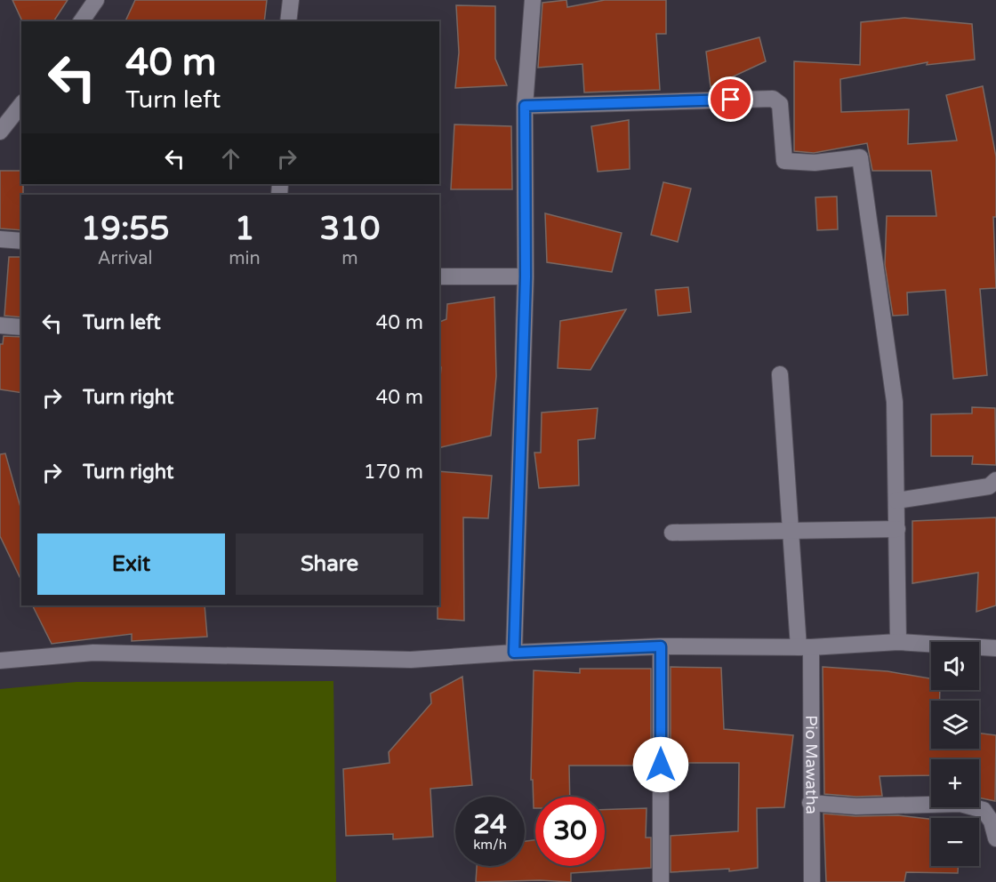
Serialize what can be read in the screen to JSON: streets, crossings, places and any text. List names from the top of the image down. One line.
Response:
{"streets":{"street":["Pio Mawatha"]},"page":{"turn":["40 m","Turn left"],"eta":["19:55","Arrival","1","min","310","m"],"list":[{"name":"Turn left","value":"40 m"},{"name":"Turn right","value":"40 m"},{"name":"Turn right","value":"170 m"}],"buttons":["Exit","Share"],"map_buttons":["+","−"],"speed":"24 km/h","limit":"30"}}
